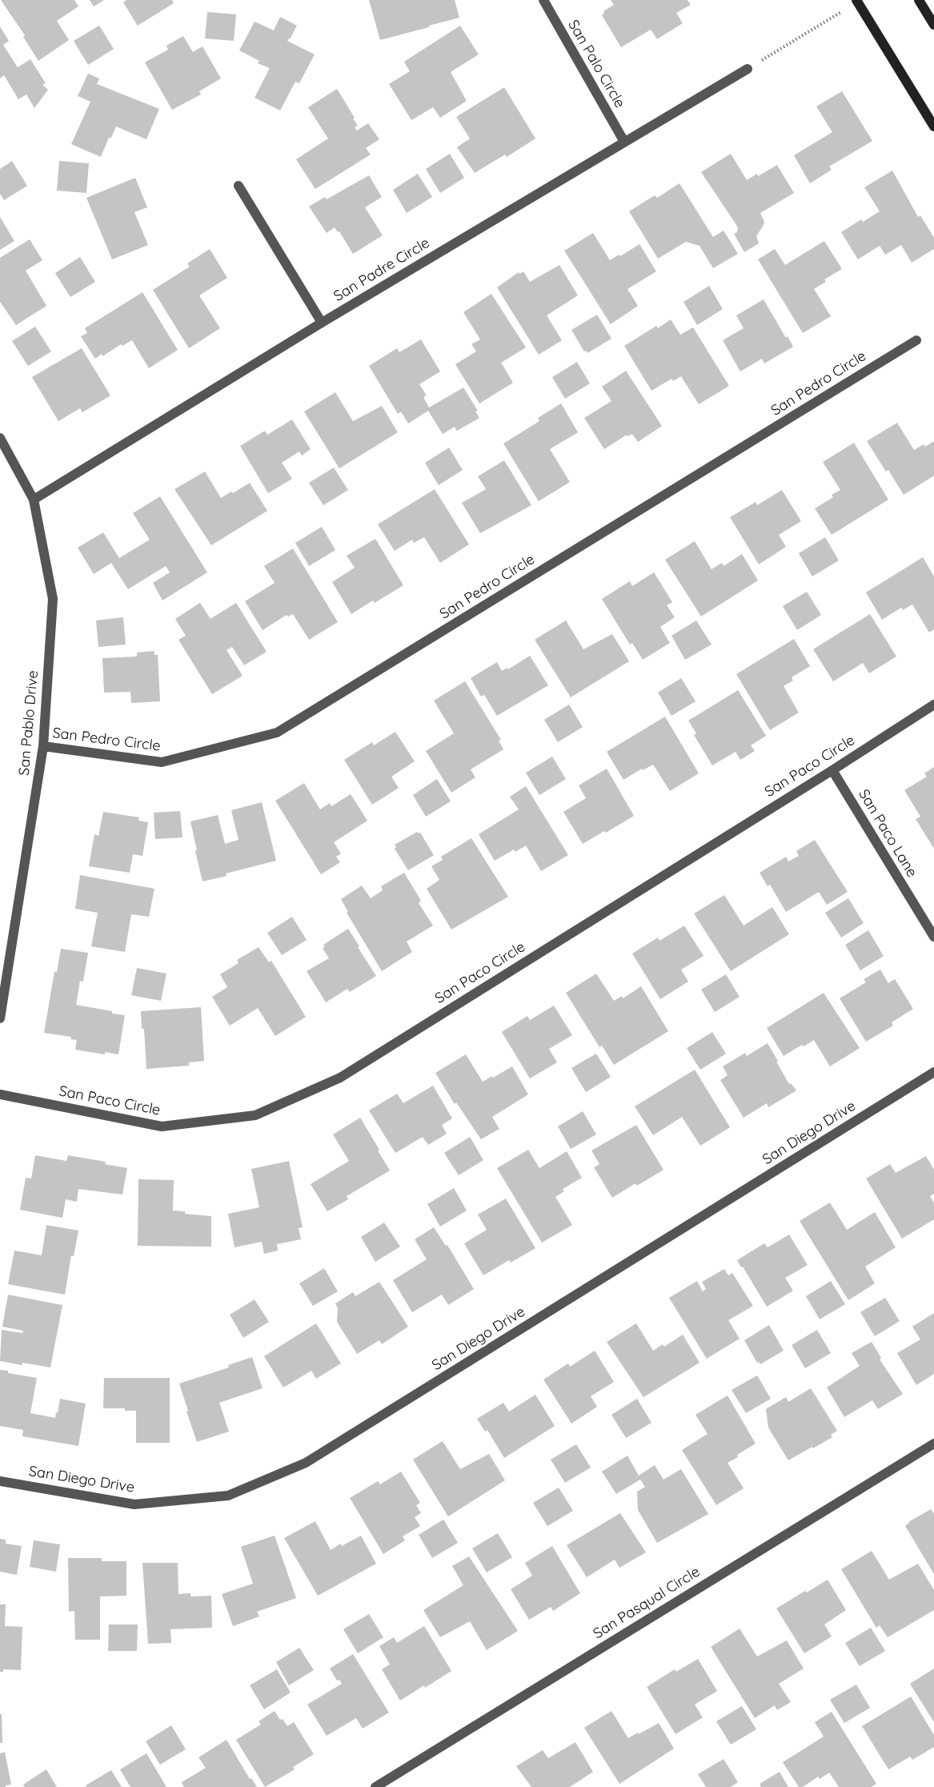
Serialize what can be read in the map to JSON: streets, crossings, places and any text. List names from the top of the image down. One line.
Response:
{"streets":{"street":["San Palo Circle","San Padre Circle","San Pedro Circle","San Pablo Drive","San Paco Circle","San Paco Lane","San Diego Drive","San Pasqual Circle"]},"crossings":[["San Palo Circle","San Padre Circle"],["San Padre Circle","San Pablo Drive"],["San Pedro Circle","San Pablo Drive"],["San Paco Circle","San Paco Lane"]]}
